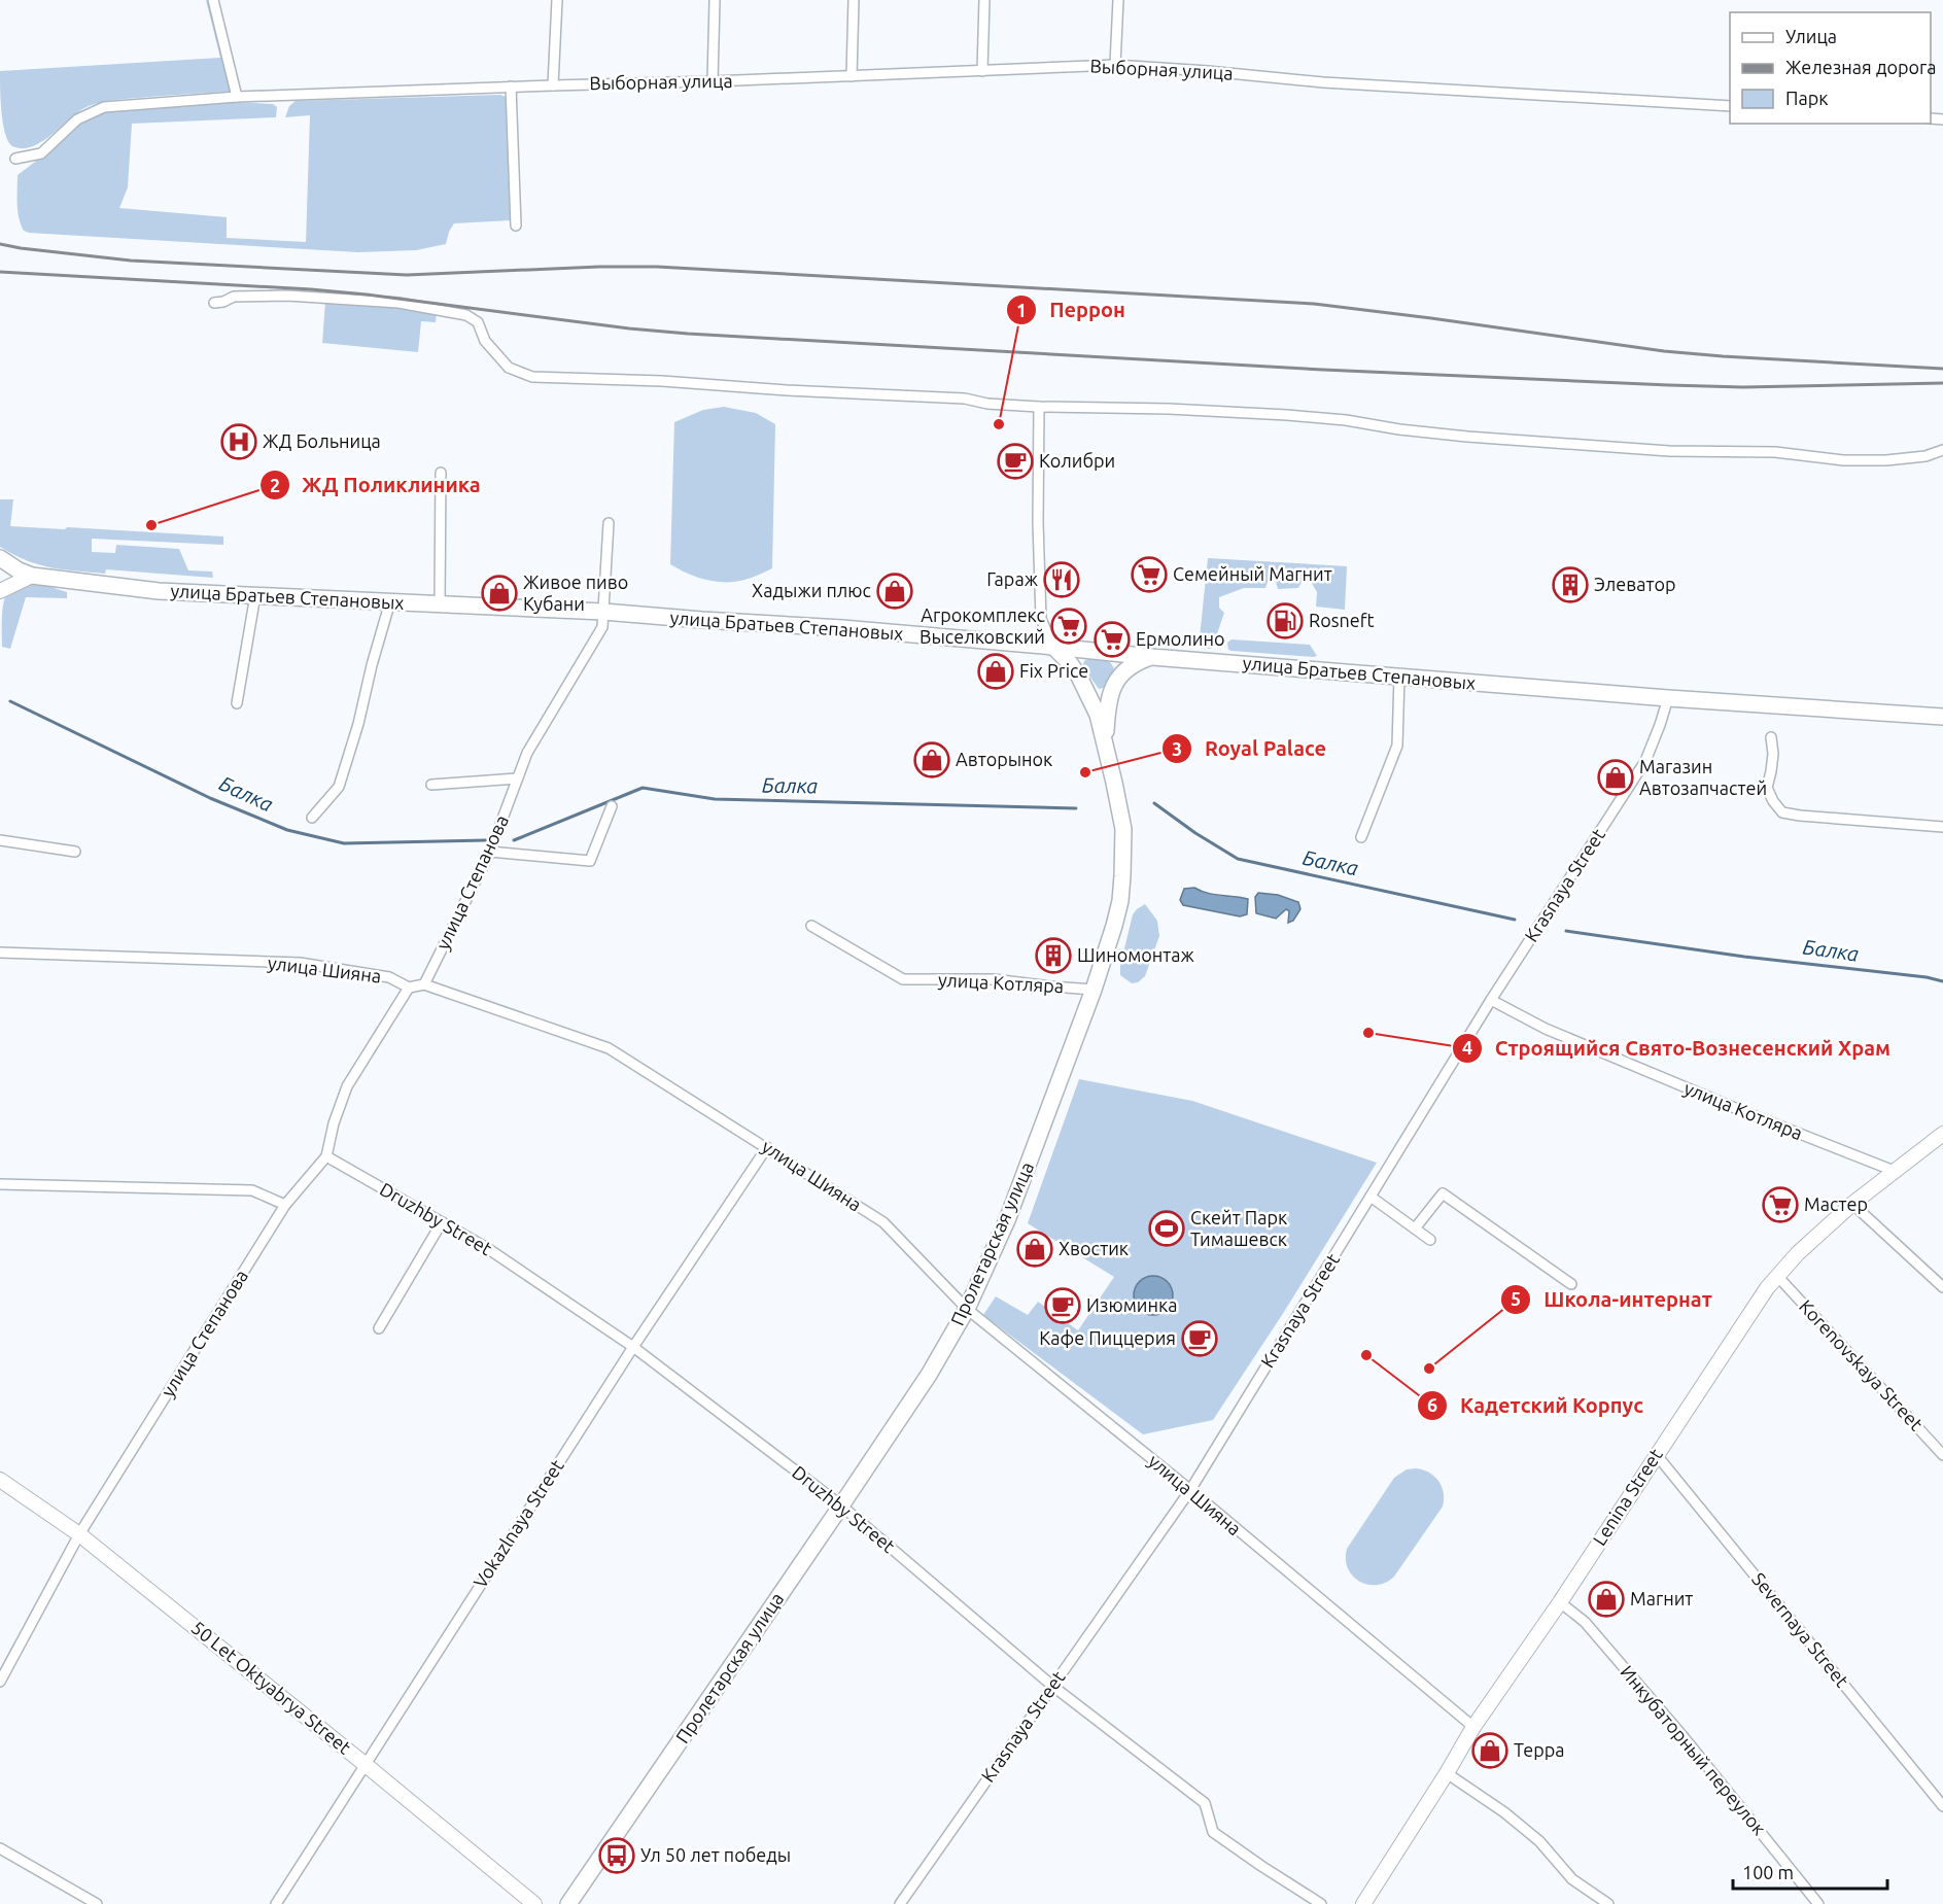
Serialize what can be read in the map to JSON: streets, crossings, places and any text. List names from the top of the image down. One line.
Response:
{"streets":{"main road":["улица Братьев Степановых","Пролетарская улица","Lenina Street","50 Let Oktyabrya Street"],"street":["Выборная улица","улица Степанова","Krasnaya Street","улица Шияна","улица Котляра","Druzhby Street","Korenovskaya Street","Vokazlnaya Street","Severnaya Street","Инкубаторный переулок"]},"crossings":[["улица Братьев Степановых","улица Степанова"],["улица Братьев Степановых","Krasnaya Street"],["улица Братьев Степановых","Пролетарская улица"],["улица Степанова","улица Шияна"],["улица Степанова","Druzhby Street"],["улица Степанова","50 Let Oktyabrya Street"],["Krasnaya Street","улица Шияна"],["Krasnaya Street","улица Котляра"],["Krasnaya Street","Druzhby Street"],["улица Шияна","Пролетарская улица"],["улица Шияна","Lenina Street"],["улица Шияна","Vokazlnaya Street"],["улица Котляра","Пролетарская улица"],["улица Котляра","Lenina Street"],["Druzhby Street","Пролетарская улица"],["Druzhby Street","Vokazlnaya Street"],["Korenovskaya Street","Lenina Street"],["Lenina Street","Severnaya Street"],["Lenina Street","Инкубаторный переулок"],["Vokazlnaya Street","50 Let Oktyabrya Street"]],"water":["Балка"],"places":{"other":["Перрон","ЖД Поликлиника","Royal Palace","Строящийся Свято-Вознесенский Храм","Кадетский Корпус","Школа-интернат"],"hospital":["ЖД Больница"],"cafe":["Колибри","Изюминка","Кафе Пиццерия"],"supermarket":["Семейный Магнит","Агрокомплекс Выселковский","Ермолино","Мастер"],"restaurant":["Гараж"],"building":["Элеватор","Шиномонтаж"],"shop":["Хадыжи плюс","Живое пиво Кубани","Fix Price","Авторынок","Магазин Автозапчастей","Хвостик","Магнит","Терра"],"fuel station":["Rosneft"],"sports":["Скейт Парк Тимашевск"],"bus stop":["Ул 50 лет победы"]},"legend":["Улица","Железная дорога","Парк"],"scale_bar":"100 m"}
